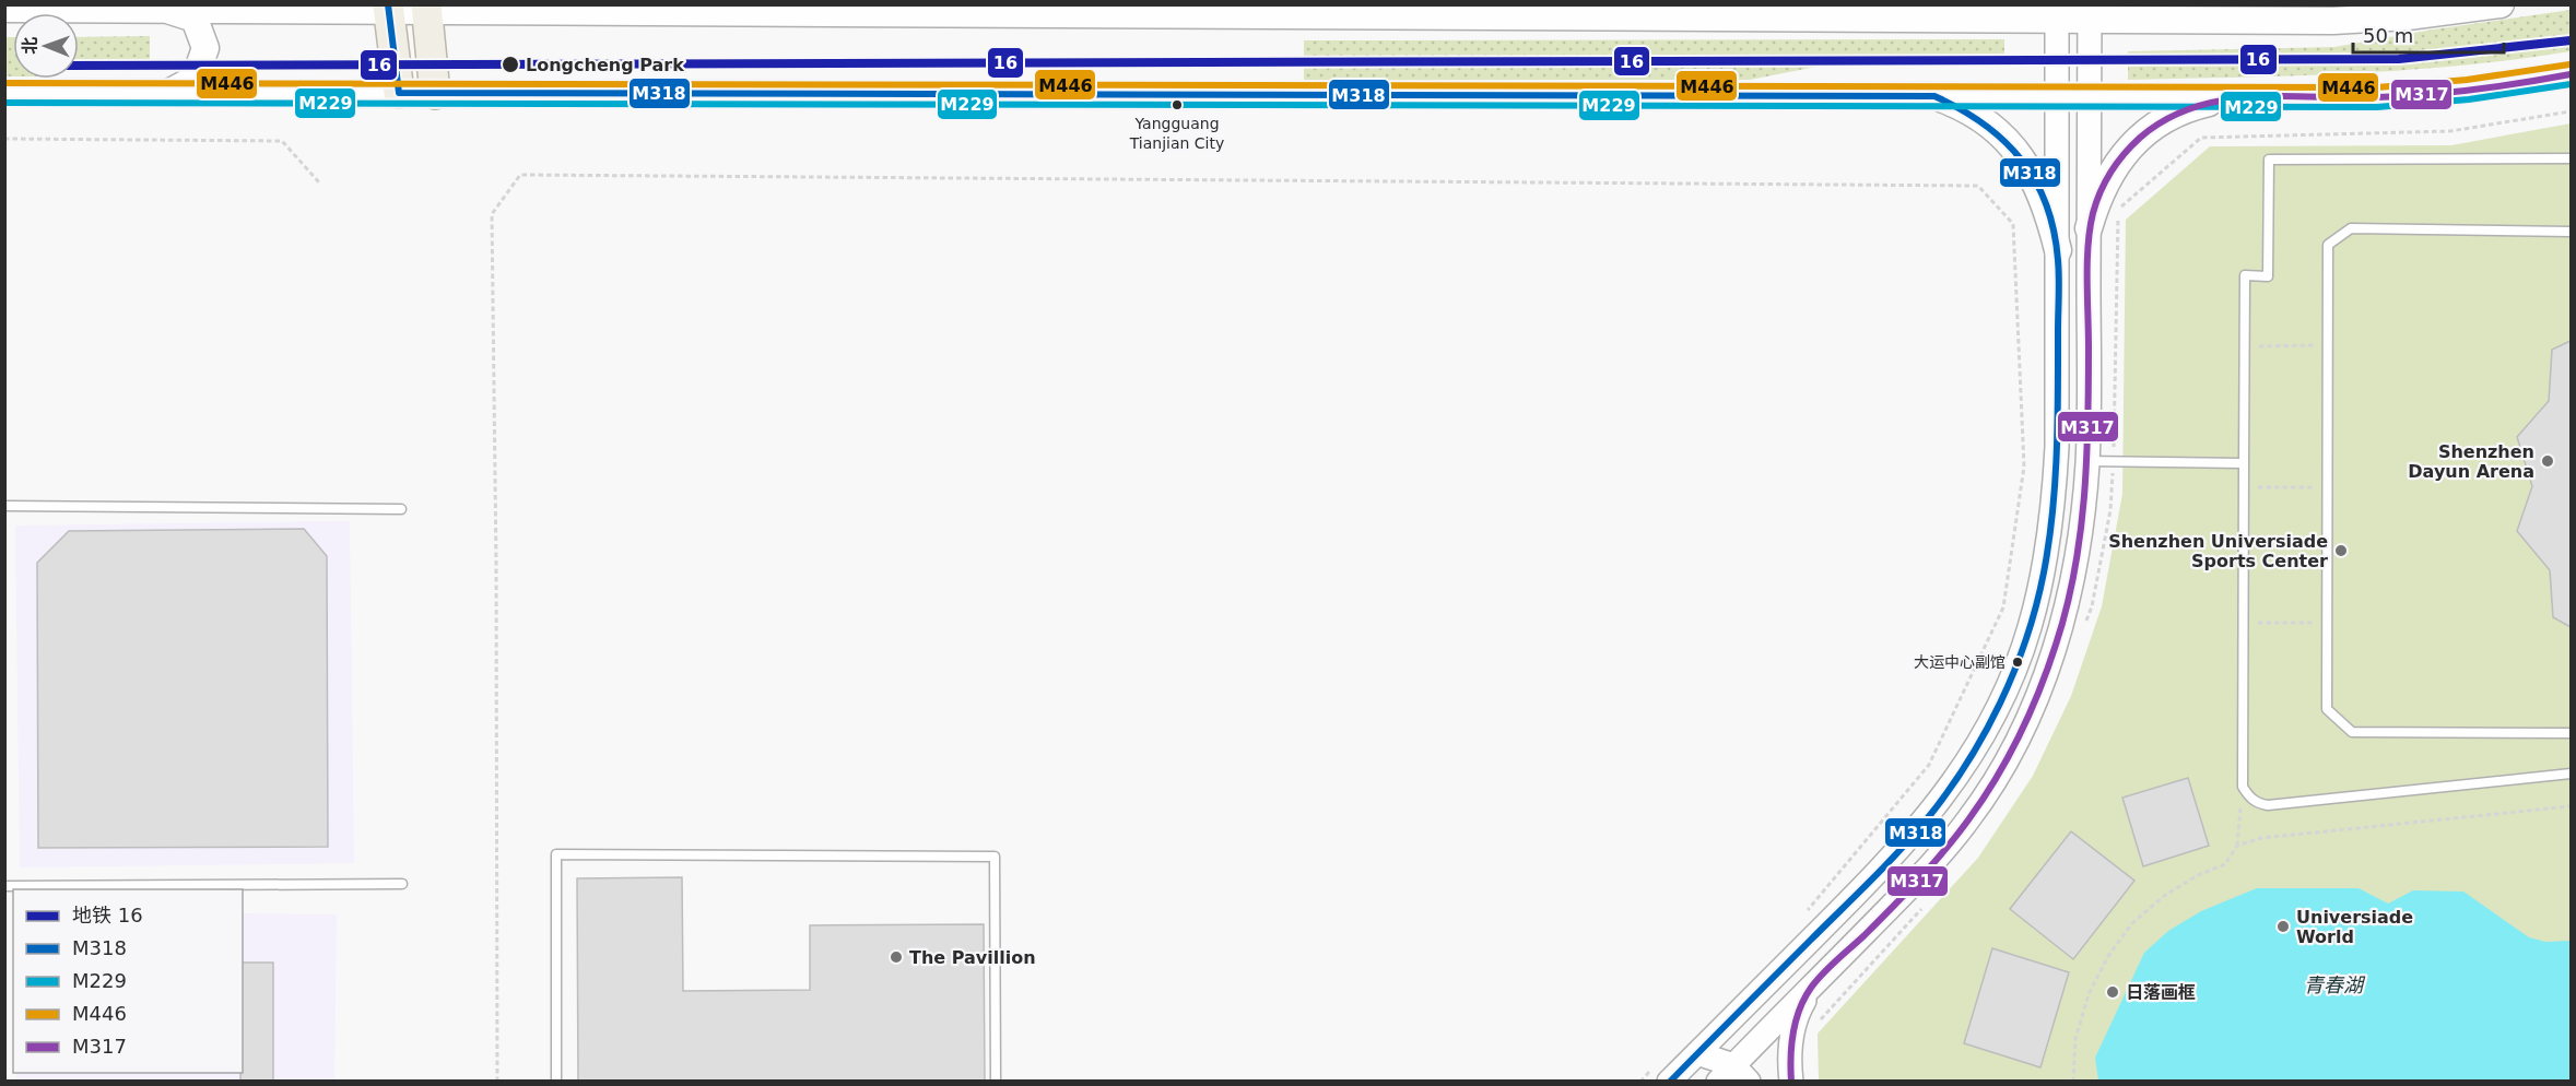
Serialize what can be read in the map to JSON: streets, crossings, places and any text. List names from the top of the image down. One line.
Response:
{"water":["青春湖"],"places":["Longcheng Park","Yangguang Tianjian City","Shenzhen Dayun Arena","Shenzhen Universiade Sports Center","大运中心副馆","Universiade World","The Pavillion","日落画框"],"lines":["transit line M318","metro line 16","transit line M446","transit line M317","transit line M229"],"legend":["地铁 16","M318","M229","M446","M317"],"scale_bar":"50 m","north":"left"}
